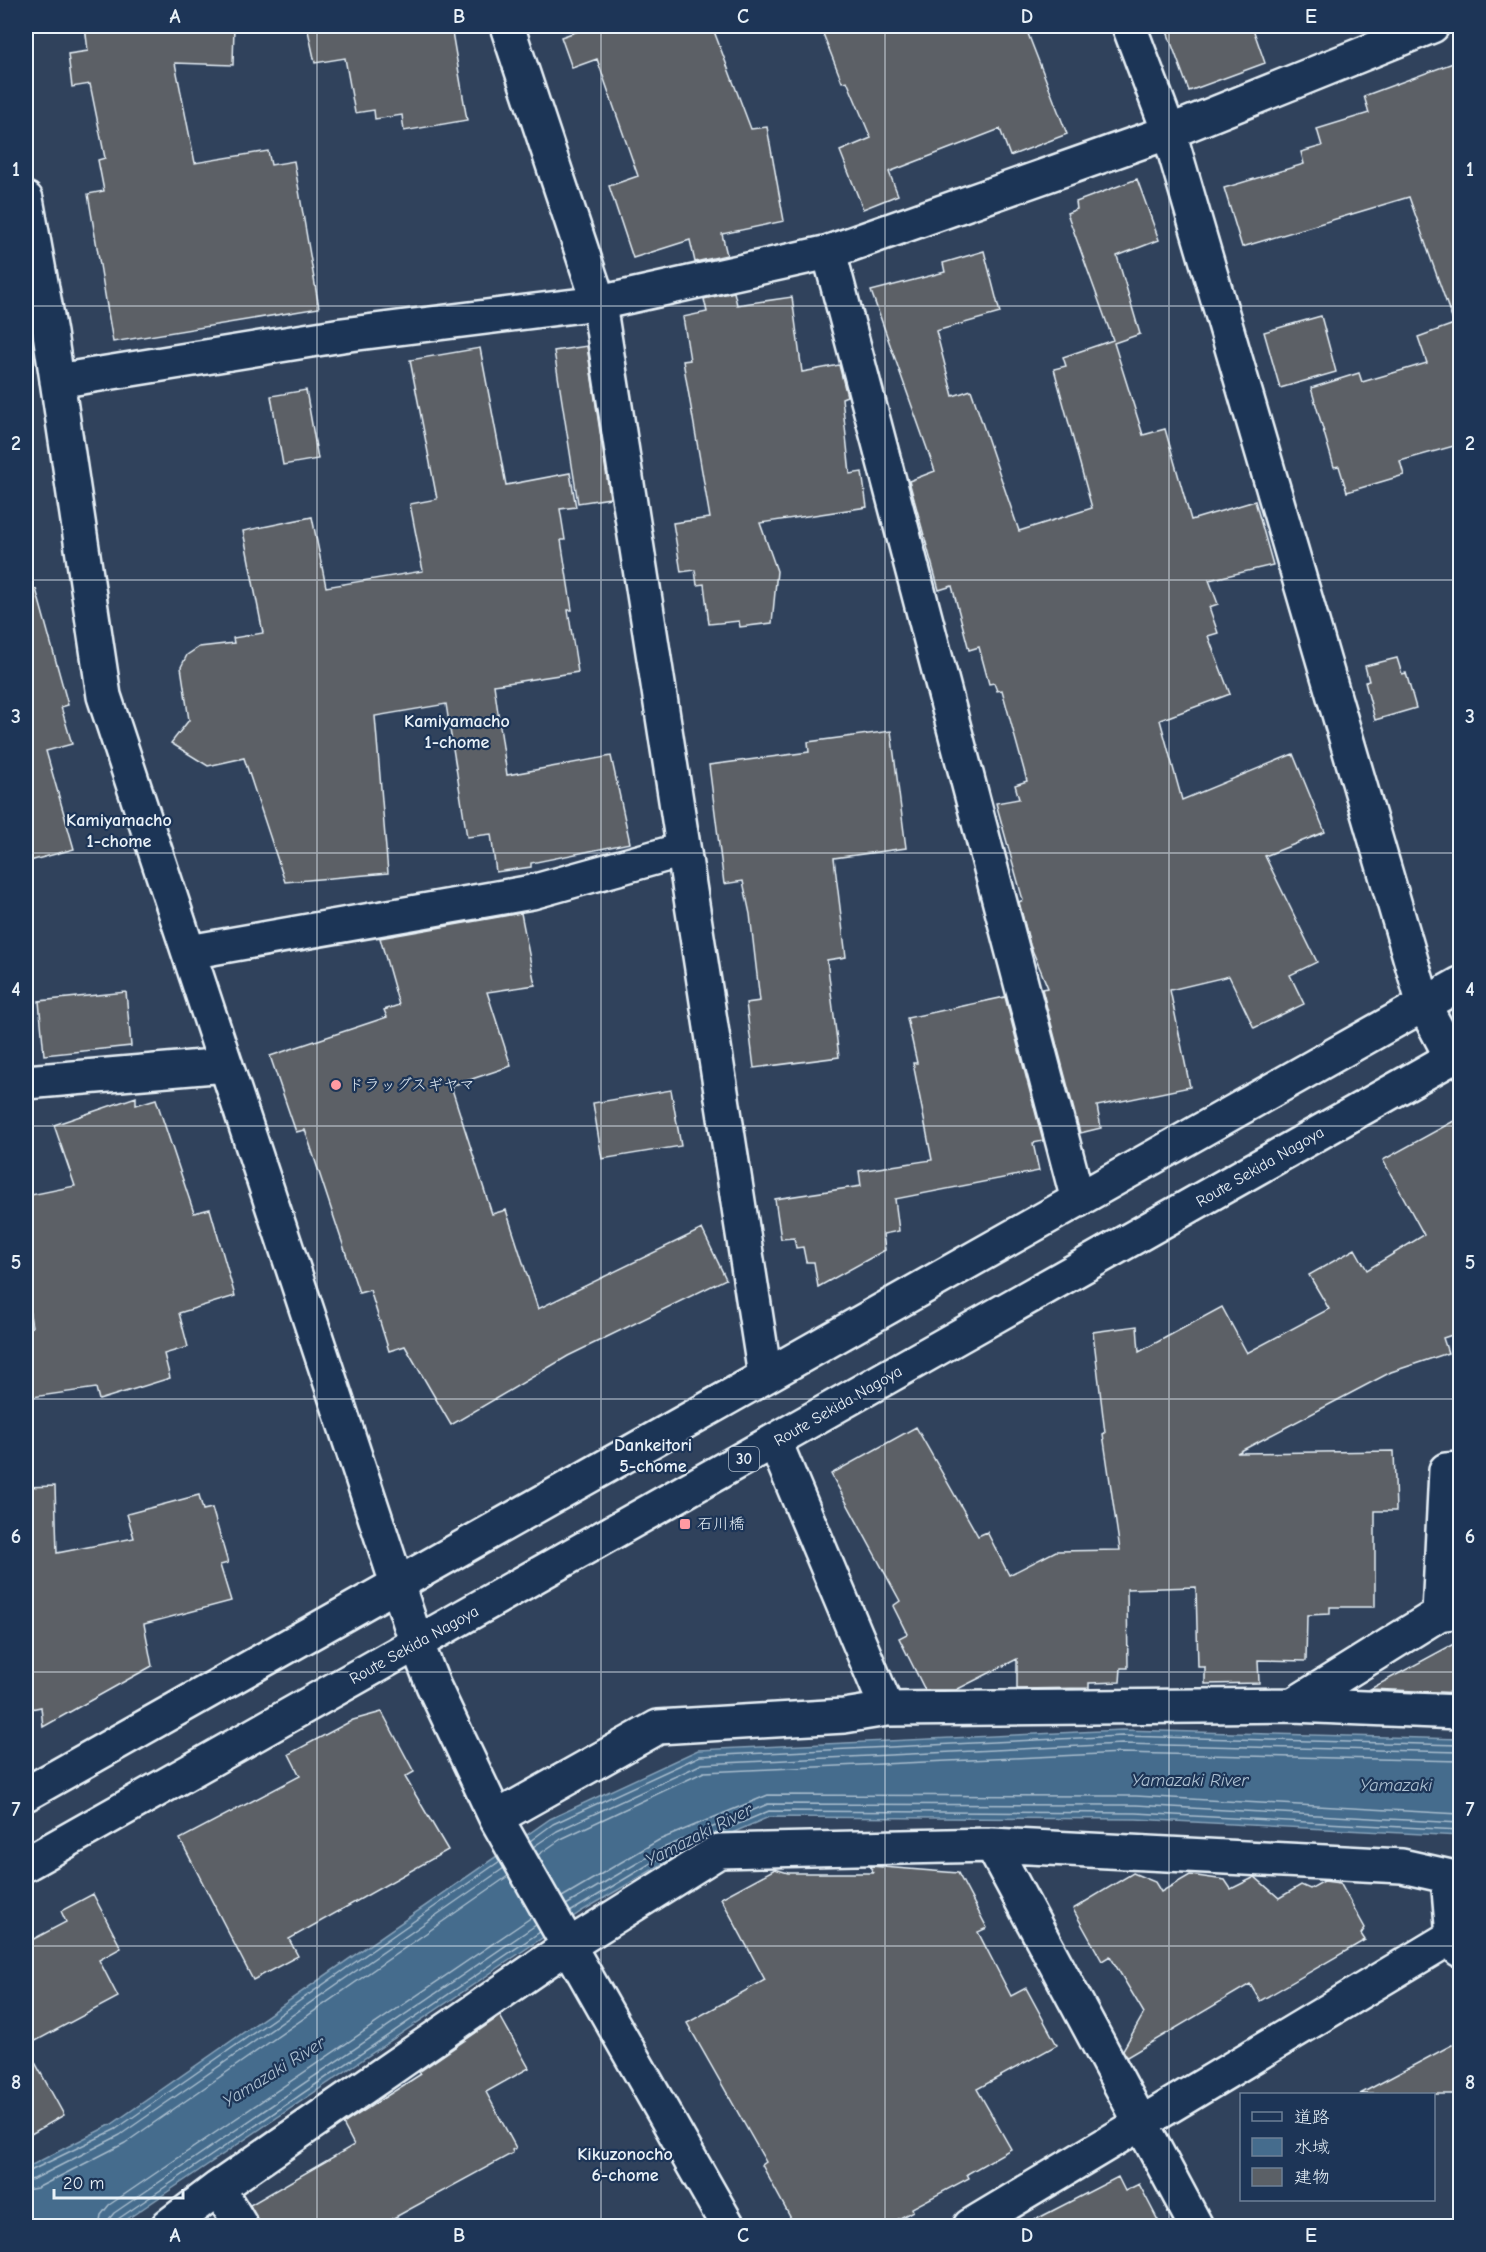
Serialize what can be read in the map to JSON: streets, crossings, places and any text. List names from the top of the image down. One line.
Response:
{"streets":{"street":["Route Sekida Nagoya","30"]},"districts":["Kamiyamacho 1-chome","Kamiyamacho 1-chome","Dankeitori 5-chome","Kikuzonocho 6-chome"],"water":["Yamazaki River","Yamazaki"],"places":{"other":["ドラッグスギヤマ"],"transit":["石川橋"]},"legend":["道路","水域","建物"],"scale_bar":"20 m","grid":{"columns":["A","B","C","D","E"],"rows":["1","2","3","4","5","6","7","8"]}}
